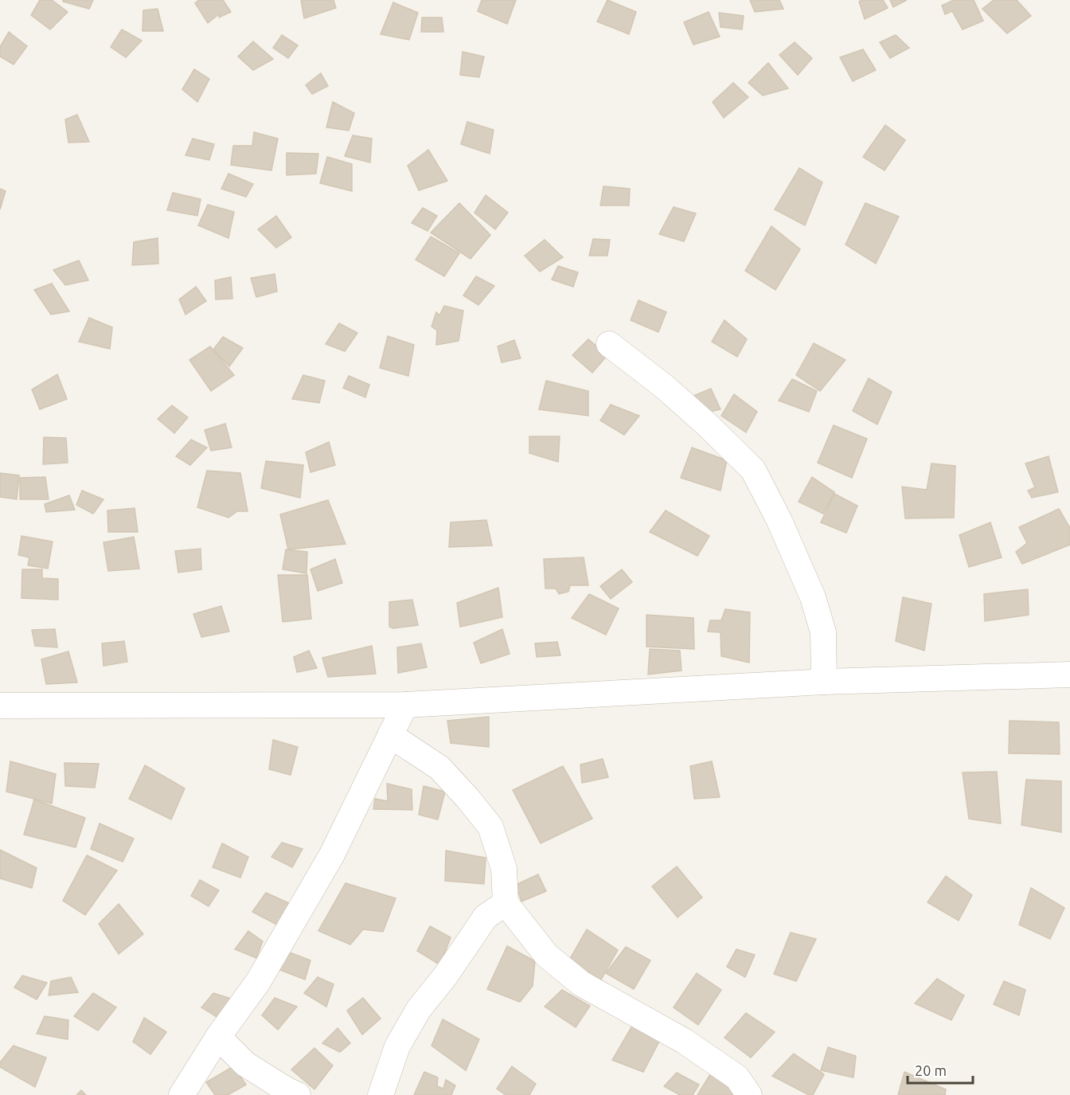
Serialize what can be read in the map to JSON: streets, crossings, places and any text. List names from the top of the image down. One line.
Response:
{"scale_bar":"20 m"}
